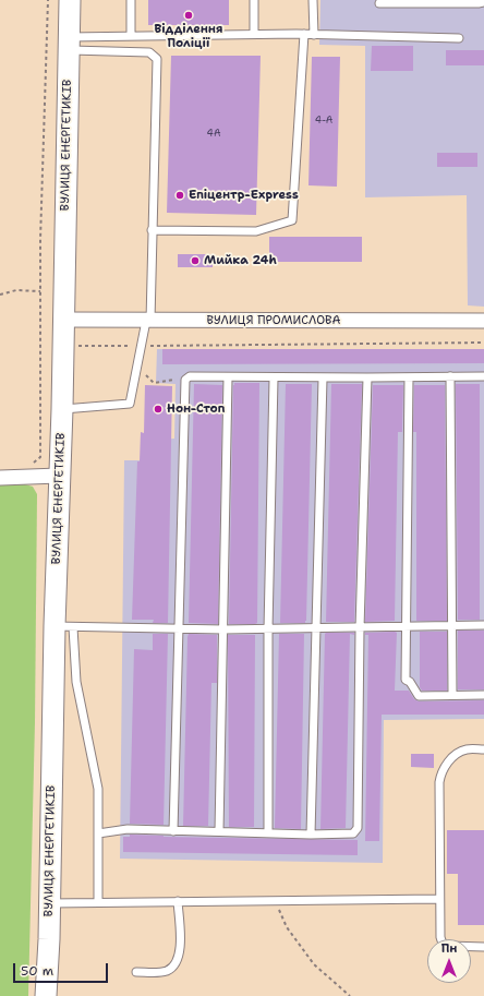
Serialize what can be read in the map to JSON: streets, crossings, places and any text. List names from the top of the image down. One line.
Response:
{"streets":{"main road":["ВУЛИЦЯ ЕНЕРГЕТИКІВ"],"street":["ВУЛИЦЯ ПРОМИСЛОВА"]},"crossings":[["ВУЛИЦЯ ЕНЕРГЕТИКІВ","ВУЛИЦЯ ПРОМИСЛОВА"]],"places":["Відділення Поліції","Епіцентр-Express","Мийка 24һ","Нон-Стоп"],"house_numbers":["4-А","4А"],"scale_bar":"50 m","north":"top"}
